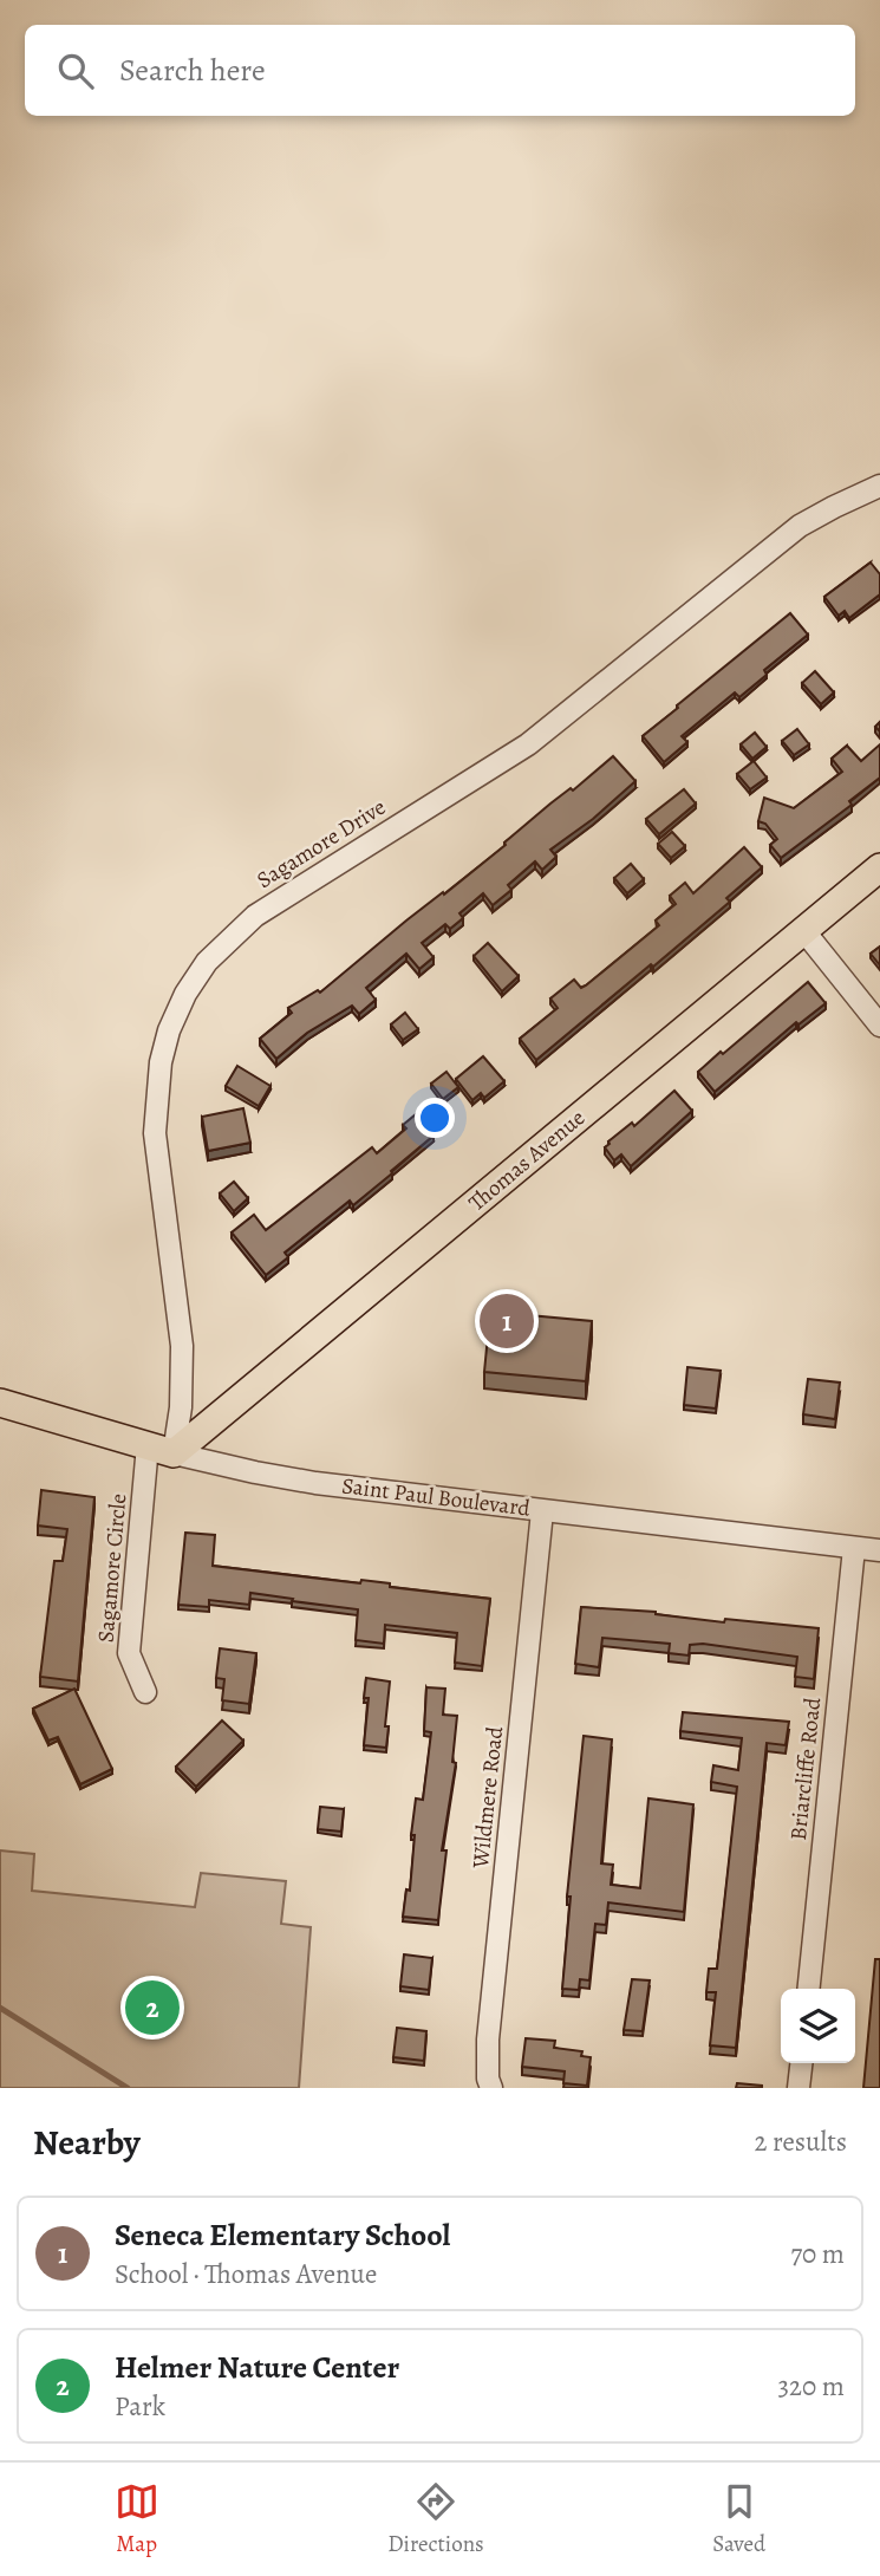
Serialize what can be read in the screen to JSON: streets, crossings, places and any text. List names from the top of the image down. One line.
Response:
{"streets":{"main road":["Thomas Avenue","Saint Paul Boulevard"],"street":["Sagamore Drive","Sagamore Circle","Briarcliffe Road","Wildmere Road"]},"crossings":[["Sagamore Drive","Thomas Avenue"],["Sagamore Drive","Saint Paul Boulevard"],["Sagamore Drive","Sagamore Circle"],["Thomas Avenue","Saint Paul Boulevard"],["Thomas Avenue","Sagamore Circle"],["Saint Paul Boulevard","Sagamore Circle"],["Saint Paul Boulevard","Briarcliffe Road"],["Saint Paul Boulevard","Wildmere Road"]],"page":{"search":"Search here","pins":["1","2"],"heading":["Nearby","2 results"],"list":[{"mark":"1","name":"Seneca Elementary School","note":"School · Thomas Avenue","value":"70 m"},{"mark":"2","name":"Helmer Nature Center","note":"Park","value":"320 m"}],"nav":["Map","Directions","Saved"]}}
